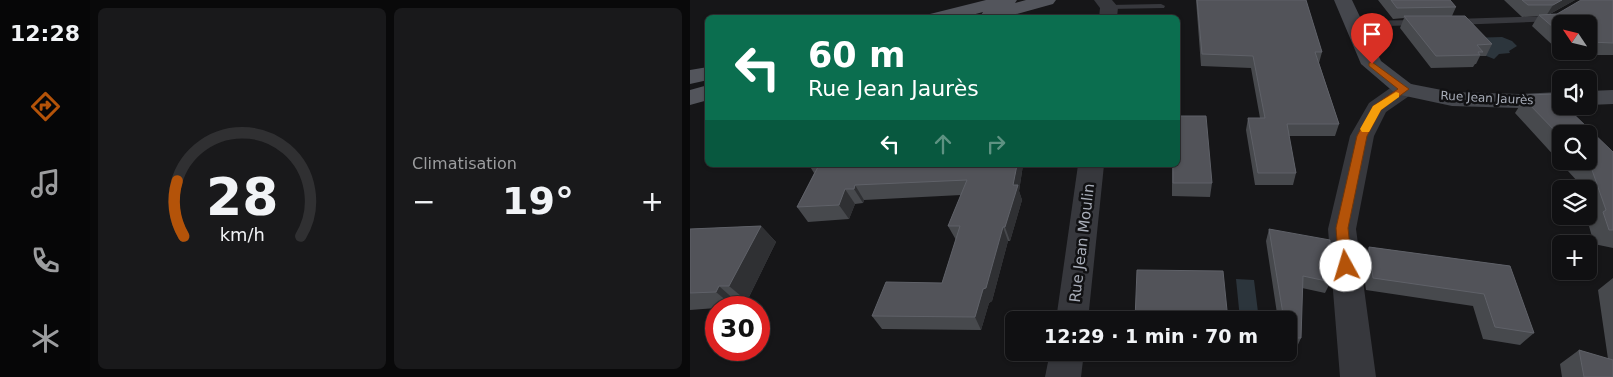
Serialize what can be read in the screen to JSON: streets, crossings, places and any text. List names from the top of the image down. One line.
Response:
{"streets":{"street":["Rue Jean Jaurès","Rue Jean Moulin"]},"north":"top left","page":{"tabs":"12:28","tile":"Climatisation","map_buttons":"+","turn":["60 m","Rue Jean Jaurès"],"heat":["−","19°","+"],"limit":"30","trip":"12:29 · 1 min · 70 m","gauge":["28","km/h"]}}
